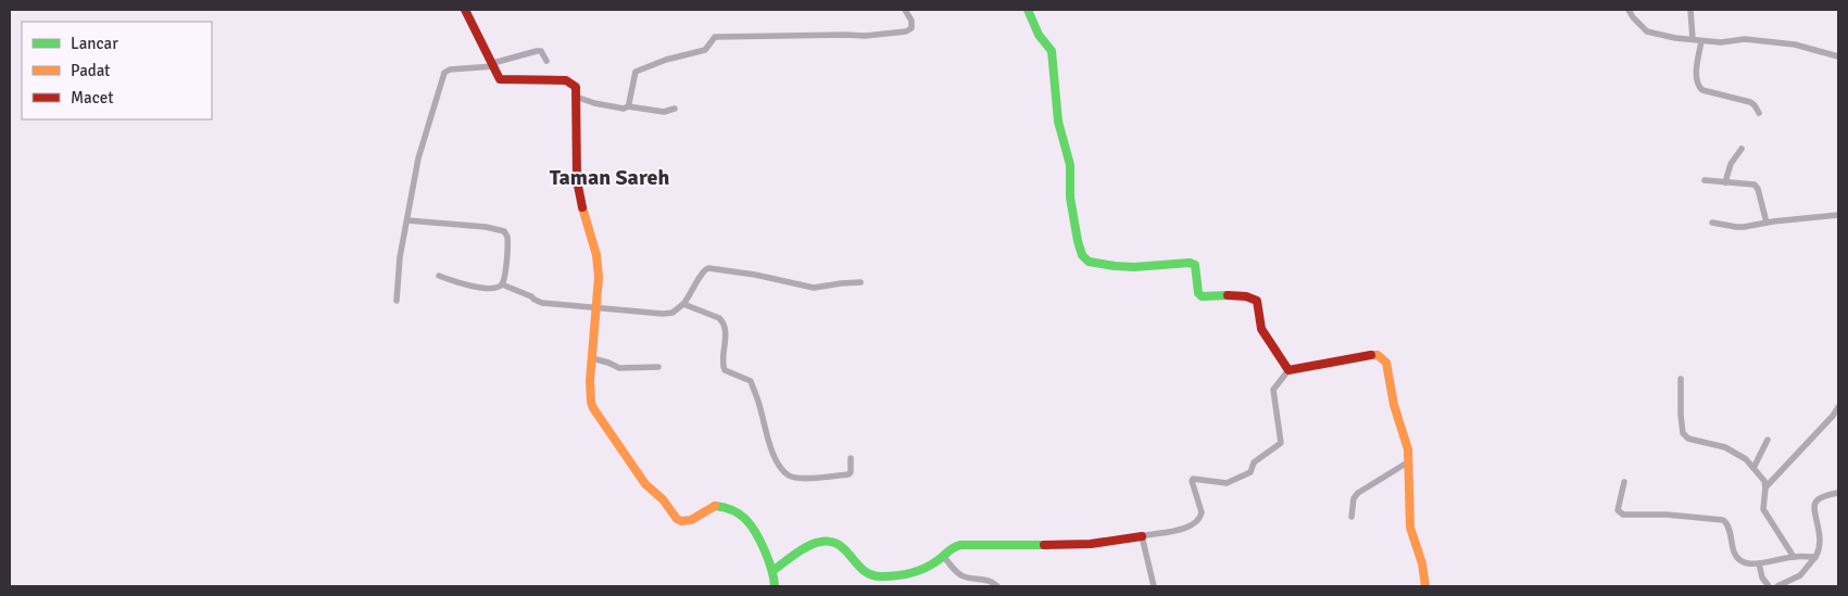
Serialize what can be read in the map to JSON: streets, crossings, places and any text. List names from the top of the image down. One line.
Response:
{"districts":["Taman Sareh"],"legend":["Lancar","Padat","Macet"]}
